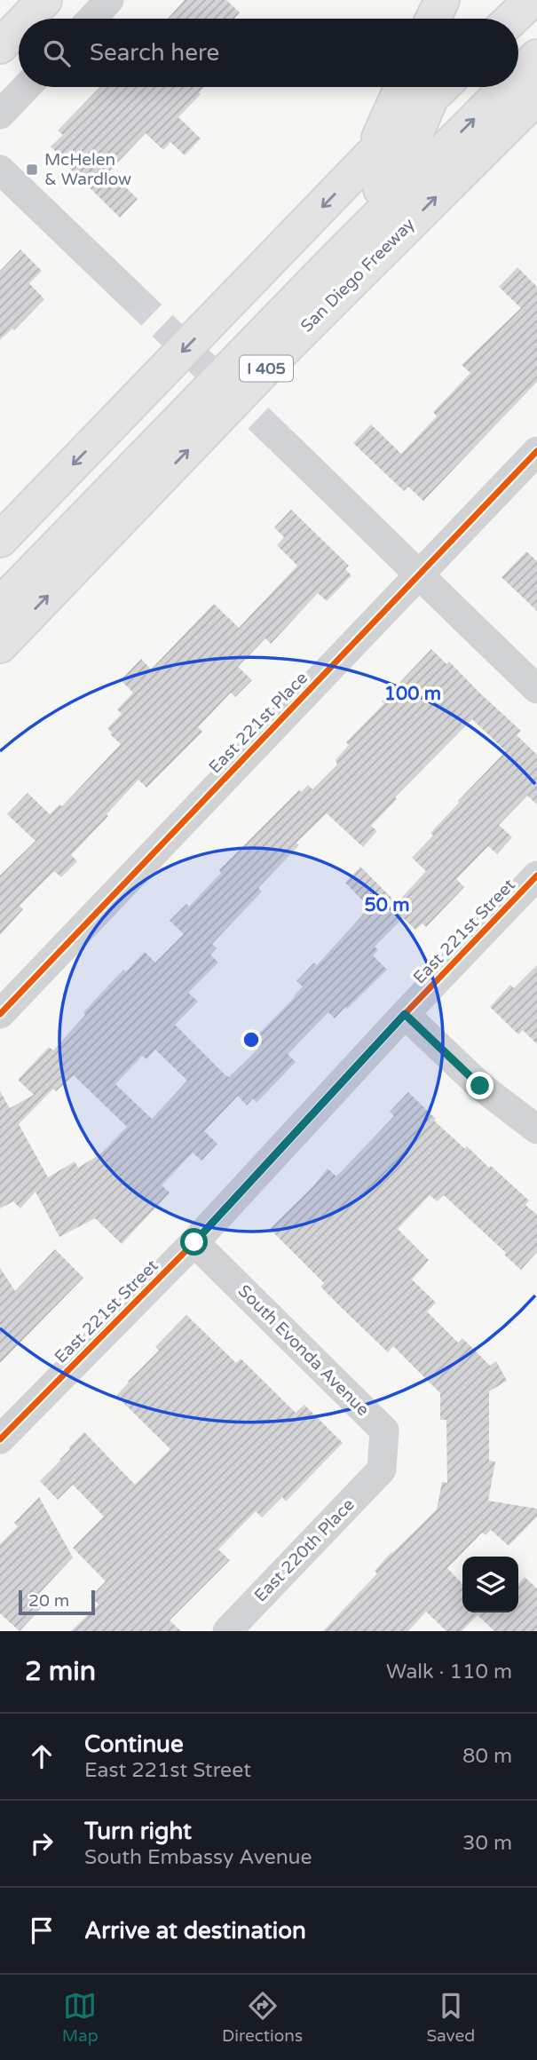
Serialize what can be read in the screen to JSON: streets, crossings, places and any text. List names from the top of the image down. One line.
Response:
{"streets":{"main road":["San Diego Freeway","I 405"],"street":["East 221st Place","East 221st Street","South Evonda Avenue","East 220th Place"]},"crossings":[["East 221st Street","South Evonda Avenue"],["South Evonda Avenue","East 220th Place"]],"places":{"transit":["McHelen & Wardlow"]},"scale_bar":"20 m","page":{"search":"Search here","scale":"20 m","heading":["2 min","Walk · 110 m"],"list":[["Continue","East 221st Street","80 m"],["Turn right","South Embassy Avenue","30 m"],"Arrive at destination"],"nav":["Map","Directions","Saved"]},"rings":["100 m","50 m"]}
